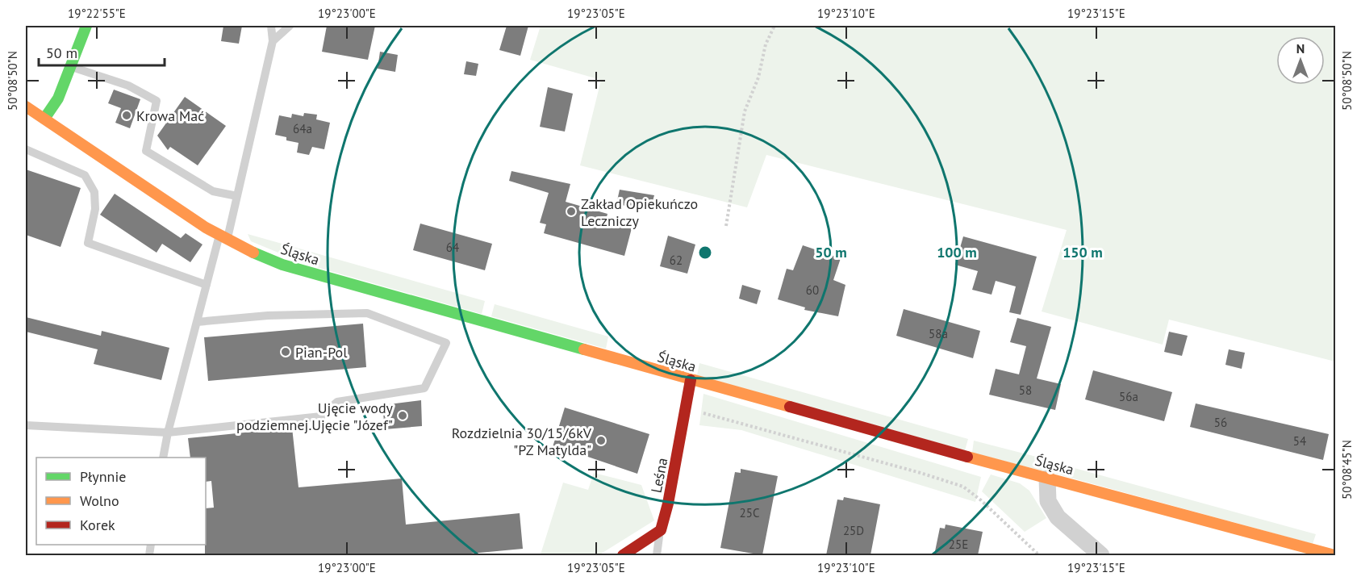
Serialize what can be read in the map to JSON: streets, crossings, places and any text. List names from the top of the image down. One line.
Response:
{"streets":{"main road":["Śląska","Leśna"]},"crossings":[["Śląska","Leśna"]],"places":["Krowa Mać","Zakład Opiekuńczo Leczniczy","Pian-Pol","Ujęcie wody podziemnej.Ujęcie \"Józef\"","Rozdzielnia 30/15/6kV \"PZ Matylda\""],"house_numbers":["64a","64","62","60","58a","58","56a","56","54","25C","25D","25E"],"legend":["Płynnie","Wolno","Korek"],"scale_bar":"50 m","north":"top","coordinates":["19°22'55\"E","19°23'00\"E","19°23'05\"E","19°23'10\"E","19°23'15\"E","50°08'50\"N","50°08'45\"N"],"rings":["50 m","100 m","150 m"]}
